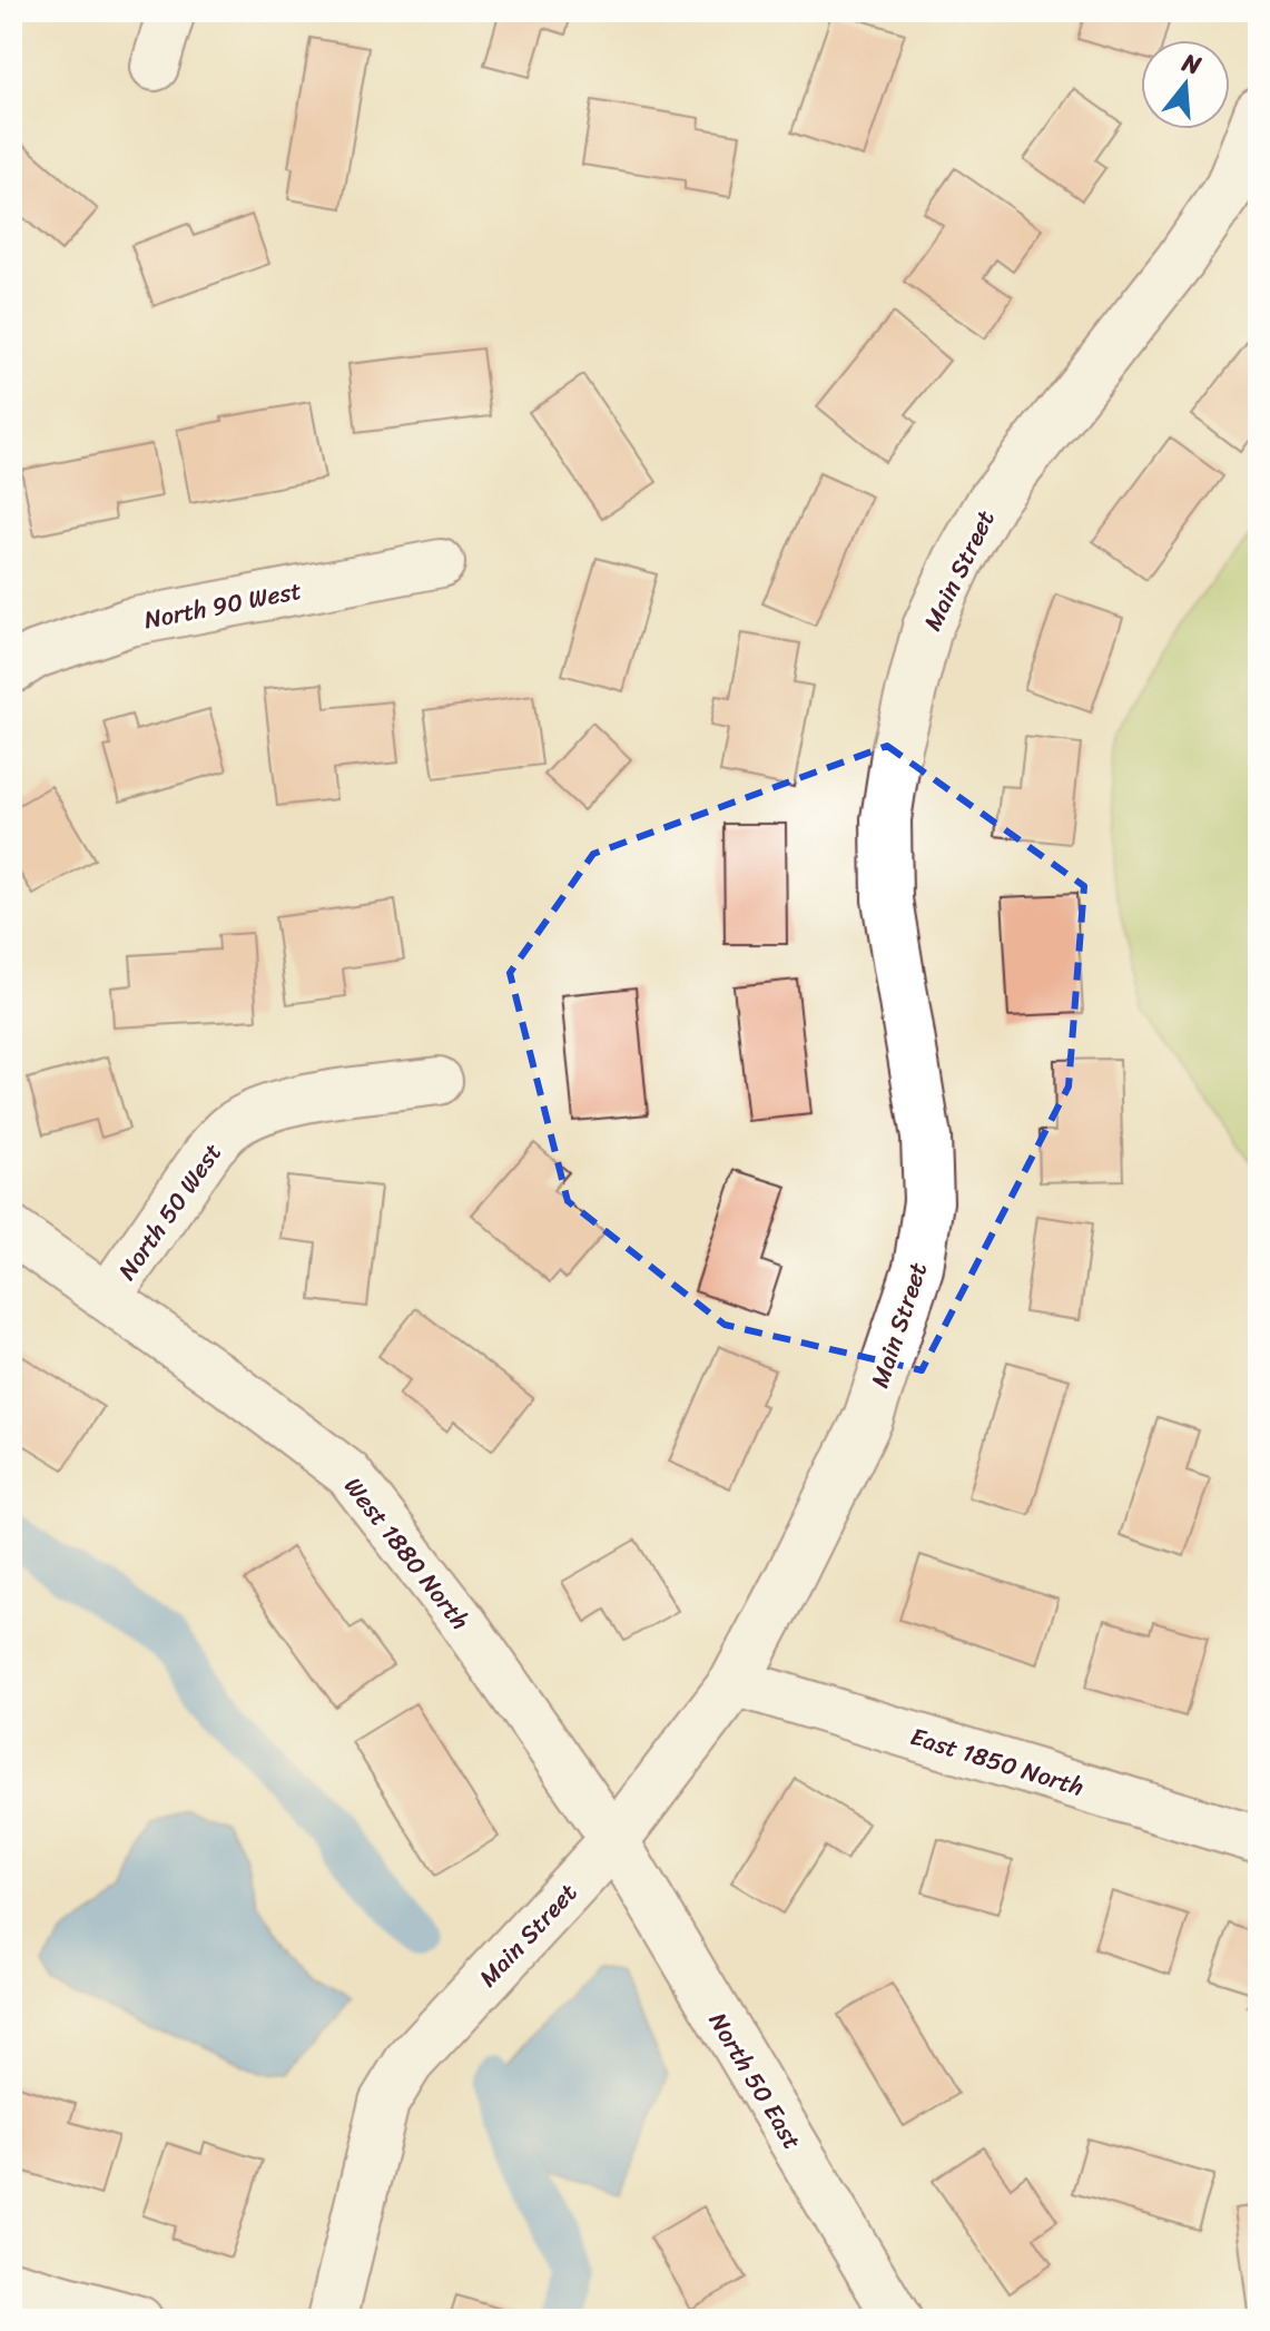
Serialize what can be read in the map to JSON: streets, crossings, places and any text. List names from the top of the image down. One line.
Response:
{"streets":{"street":["Main Street","North 90 West","North 50 West","West 1880 North","East 1850 North","North 50 East"]},"crossings":[["Main Street","West 1880 North"],["Main Street","East 1850 North"],["Main Street","North 50 East"],["North 50 West","West 1880 North"],["West 1880 North","North 50 East"]],"north":"top"}
